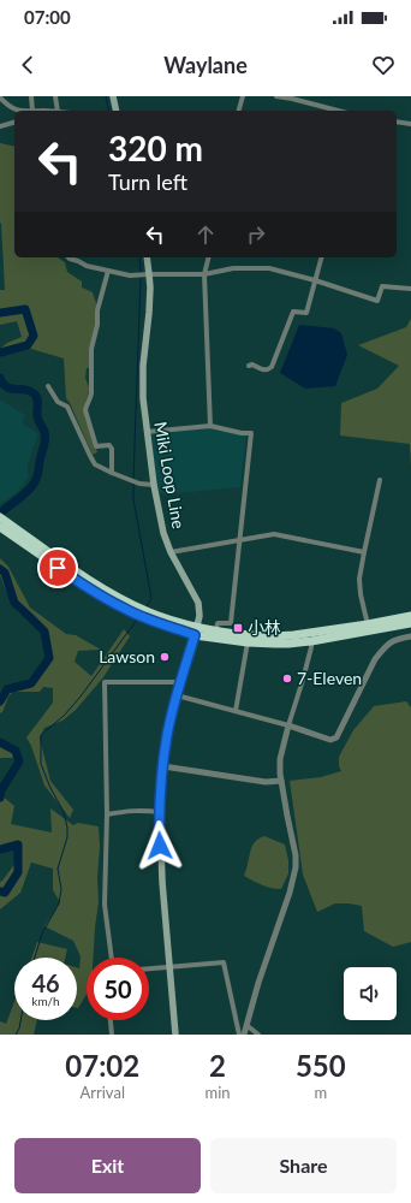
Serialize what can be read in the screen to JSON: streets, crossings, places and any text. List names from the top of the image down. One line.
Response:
{"streets":{"main road":["Miki Loop Line"]},"places":{"transit":["小林"],"other":["Lawson","7-Eleven"]},"page":{"status":"07:00","header":"Waylane","turn":["320 m","Turn left"],"speed":"46 km/h","limit":"50","eta":["07:02","Arrival","2","min","550","m"],"buttons":["Exit","Share"]}}
